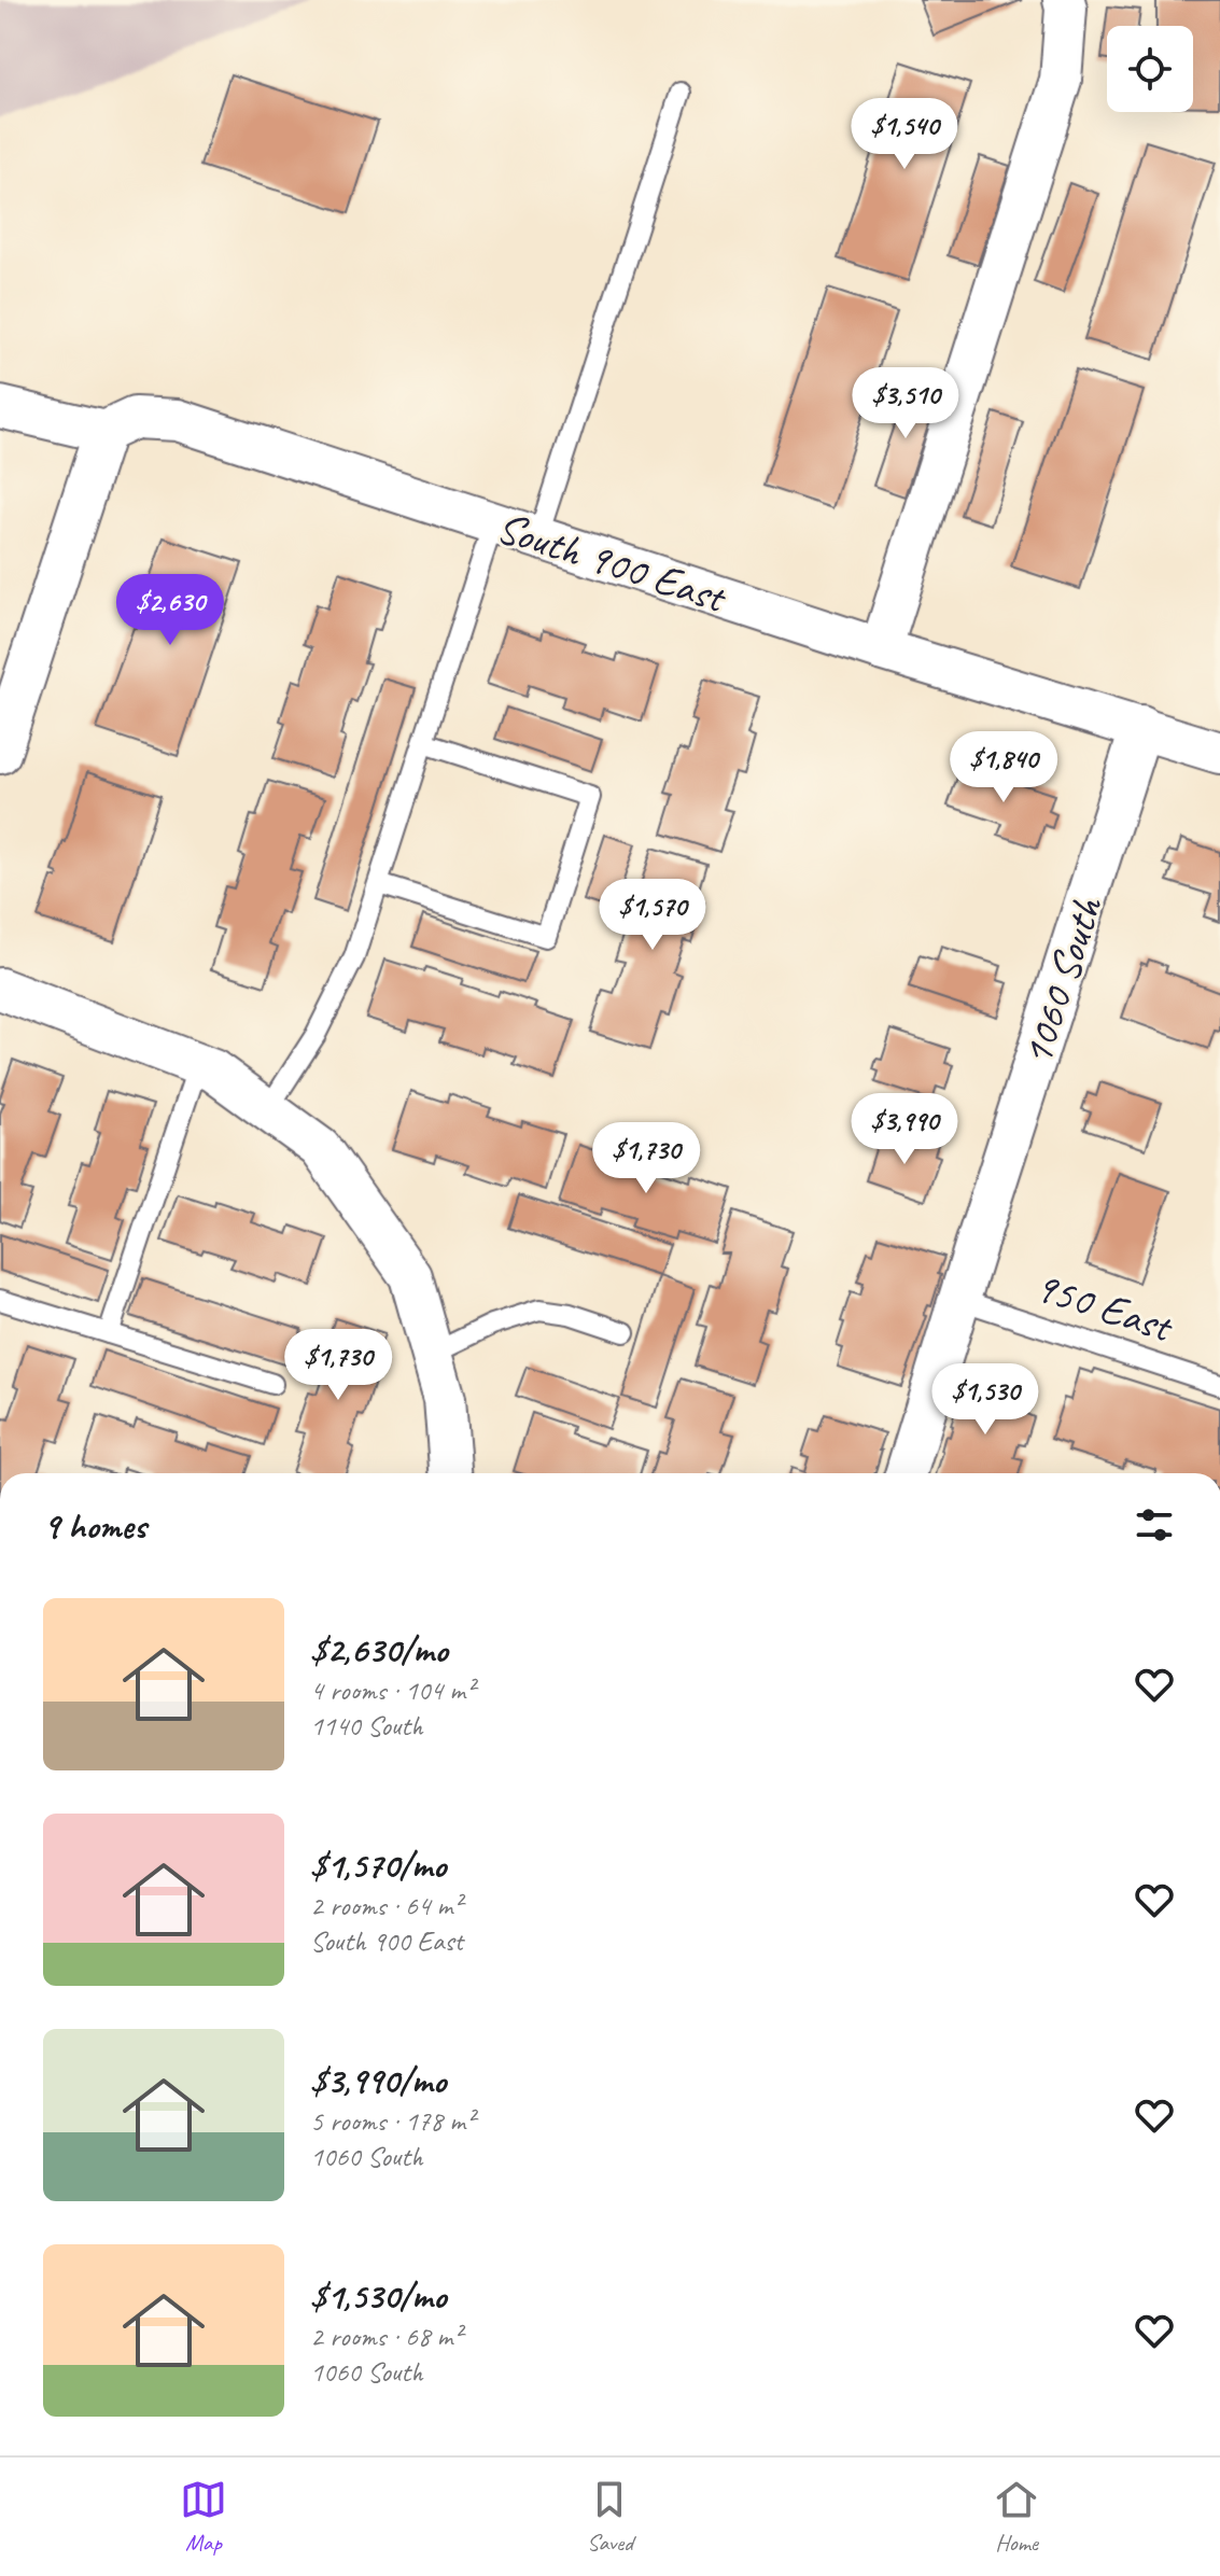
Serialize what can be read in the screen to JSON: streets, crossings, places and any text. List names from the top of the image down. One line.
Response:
{"streets":{"street":["South 900 East","1060 South"],"lane":["950 East"]},"crossings":[["South 900 East","1060 South"],["1060 South","950 East"]],"page":{"price":["$1,540","$3,510","$2,630","$1,840","$1,570","$3,990","$1,730","$1,730","$1,530"],"heading":"9 homes","list":[{"name":"$2,630/mo","note":"4 rooms · 104 m² · 1140 South"},{"name":"$1,570/mo","note":"2 rooms · 64 m² · South 900 East"},{"name":"$3,990/mo","note":"5 rooms · 178 m² · 1060 South"},{"name":"$1,530/mo","note":"2 rooms · 68 m² · 1060 South"}],"tabs":["Map","Saved","Home"]}}
